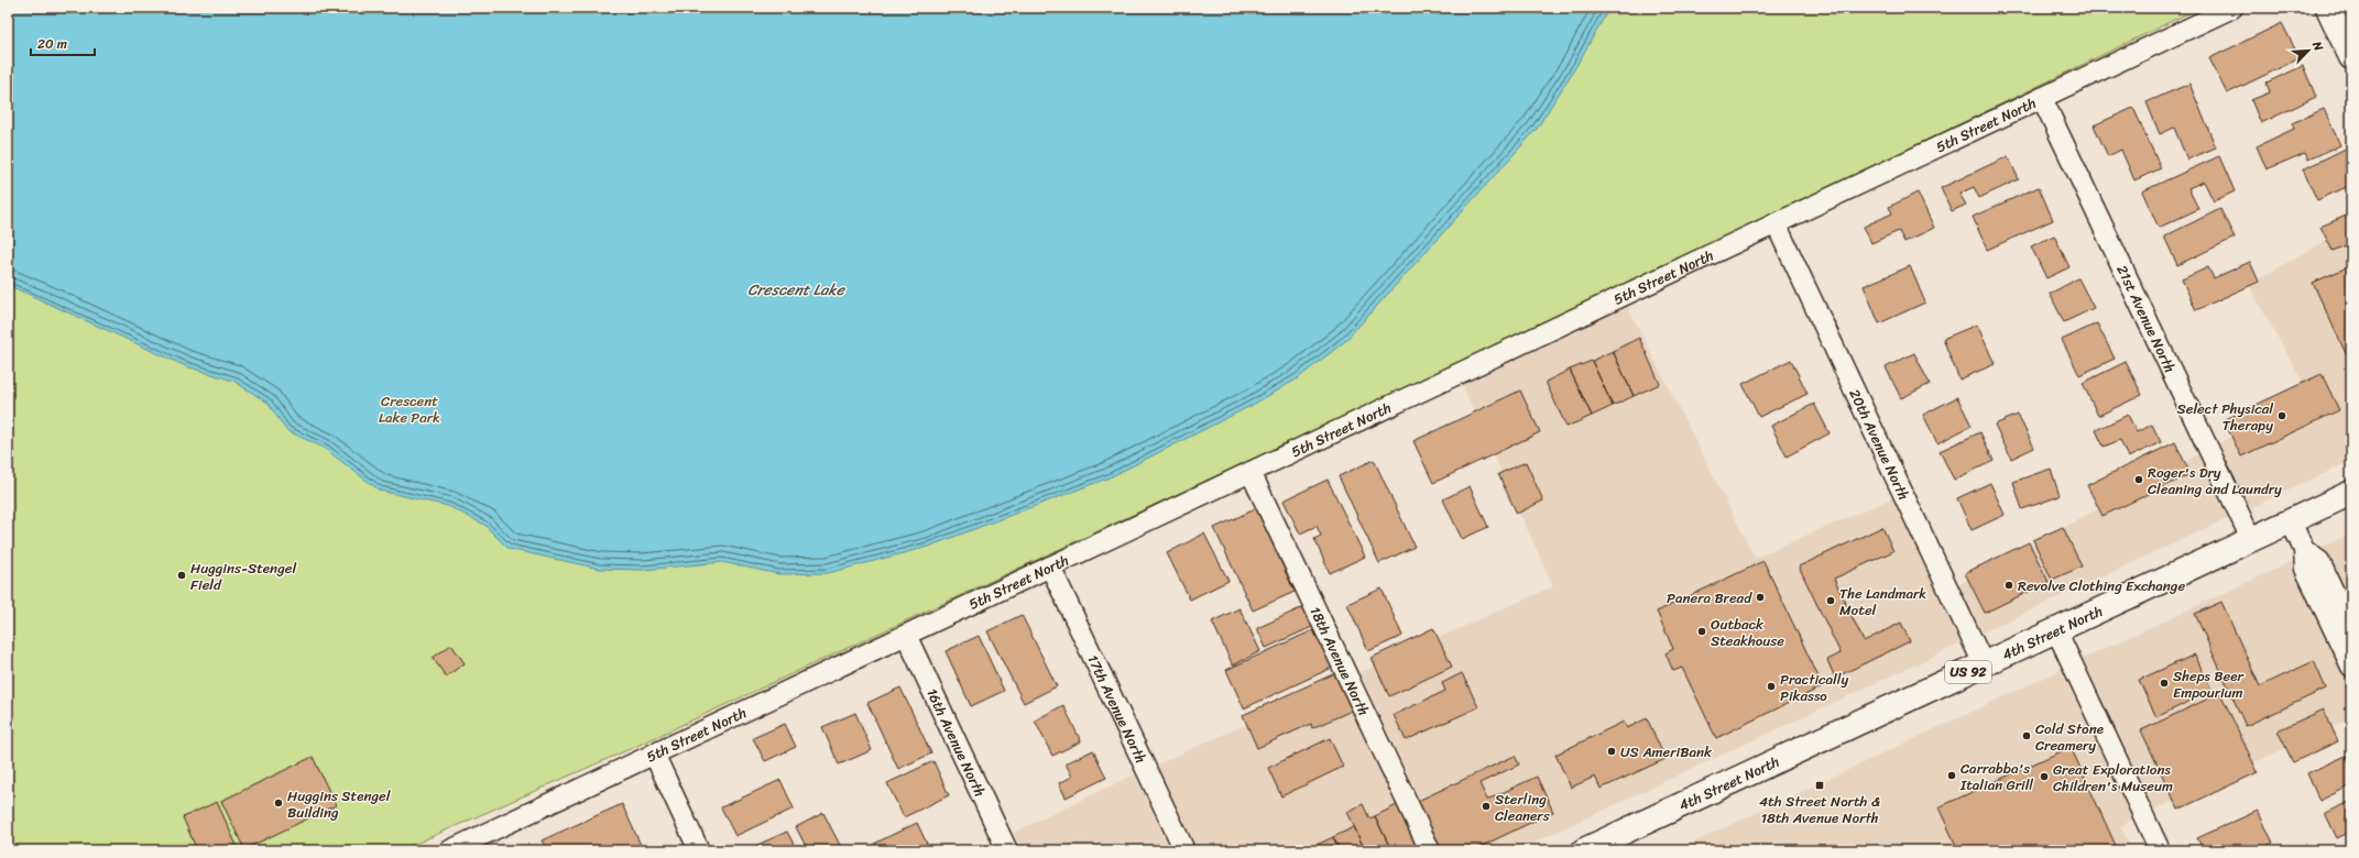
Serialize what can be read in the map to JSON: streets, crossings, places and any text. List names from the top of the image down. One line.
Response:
{"streets":{"main road":["4th Street North","US 92"],"street":["5th Street North","21st Avenue North","20th Avenue North","18th Avenue North","17th Avenue North","16th Avenue North"]},"crossings":[["5th Street North","21st Avenue North"],["5th Street North","20th Avenue North"],["5th Street North","18th Avenue North"],["5th Street North","17th Avenue North"],["5th Street North","16th Avenue North"],["21st Avenue North","4th Street North"],["20th Avenue North","4th Street North"]],"water":["Crescent Lake"],"parks":["Crescent Lake Park"],"places":{"other":["Select Physical Therapy","Roger's Dry Cleaning and Laundry","Huggins-Stengel Field","Revolve Clothing Exchange","Panera Bread","The Landmark Motel","Outback Steakhouse","Sheps Beer Empourium","Practically Pikasso","Cold Stone Creamery","US AmeriBank","Carrabba's Italian Grill","Great Explorations Children's Museum","Huggins Stengel Building","Sterling Cleaners"],"transit":["4th Street North & 18th Avenue North"]},"scale_bar":"20 m","north":"top right"}
